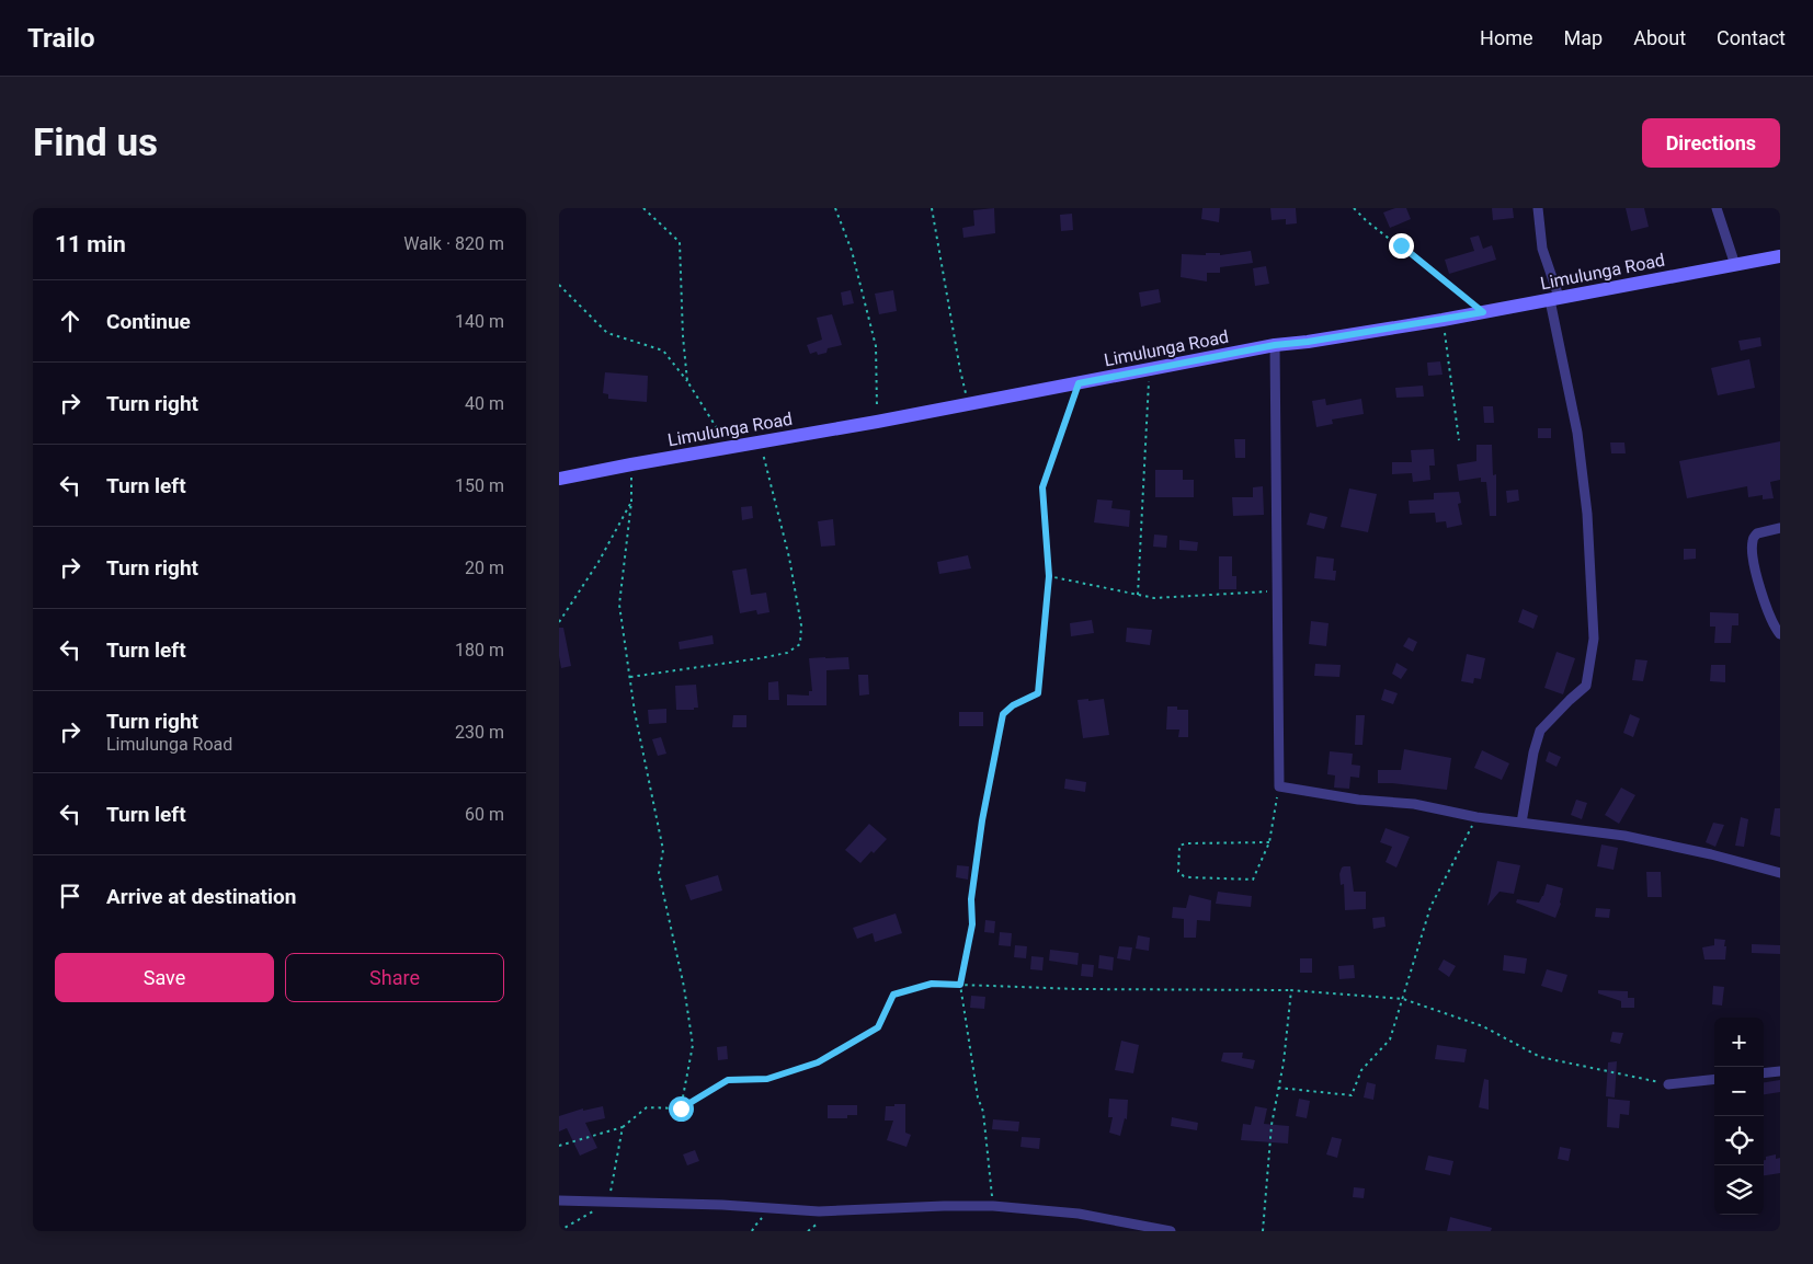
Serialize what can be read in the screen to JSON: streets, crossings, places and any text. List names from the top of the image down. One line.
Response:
{"streets":{"main road":["Limulunga Road"]},"page":{"header":"Trailo","nav":["Home","Map","About","Contact"],"buttons":["Directions",["Save","Share"]],"title":"Find us","heading":["11 min","Walk · 820 m"],"list":[["Continue","140 m"],["Turn right","40 m"],["Turn left","150 m"],["Turn right","20 m"],["Turn left","180 m"],["Turn right","Limulunga Road","230 m"],["Turn left","60 m"],"Arrive at destination"],"map_buttons":["+","−"]}}
